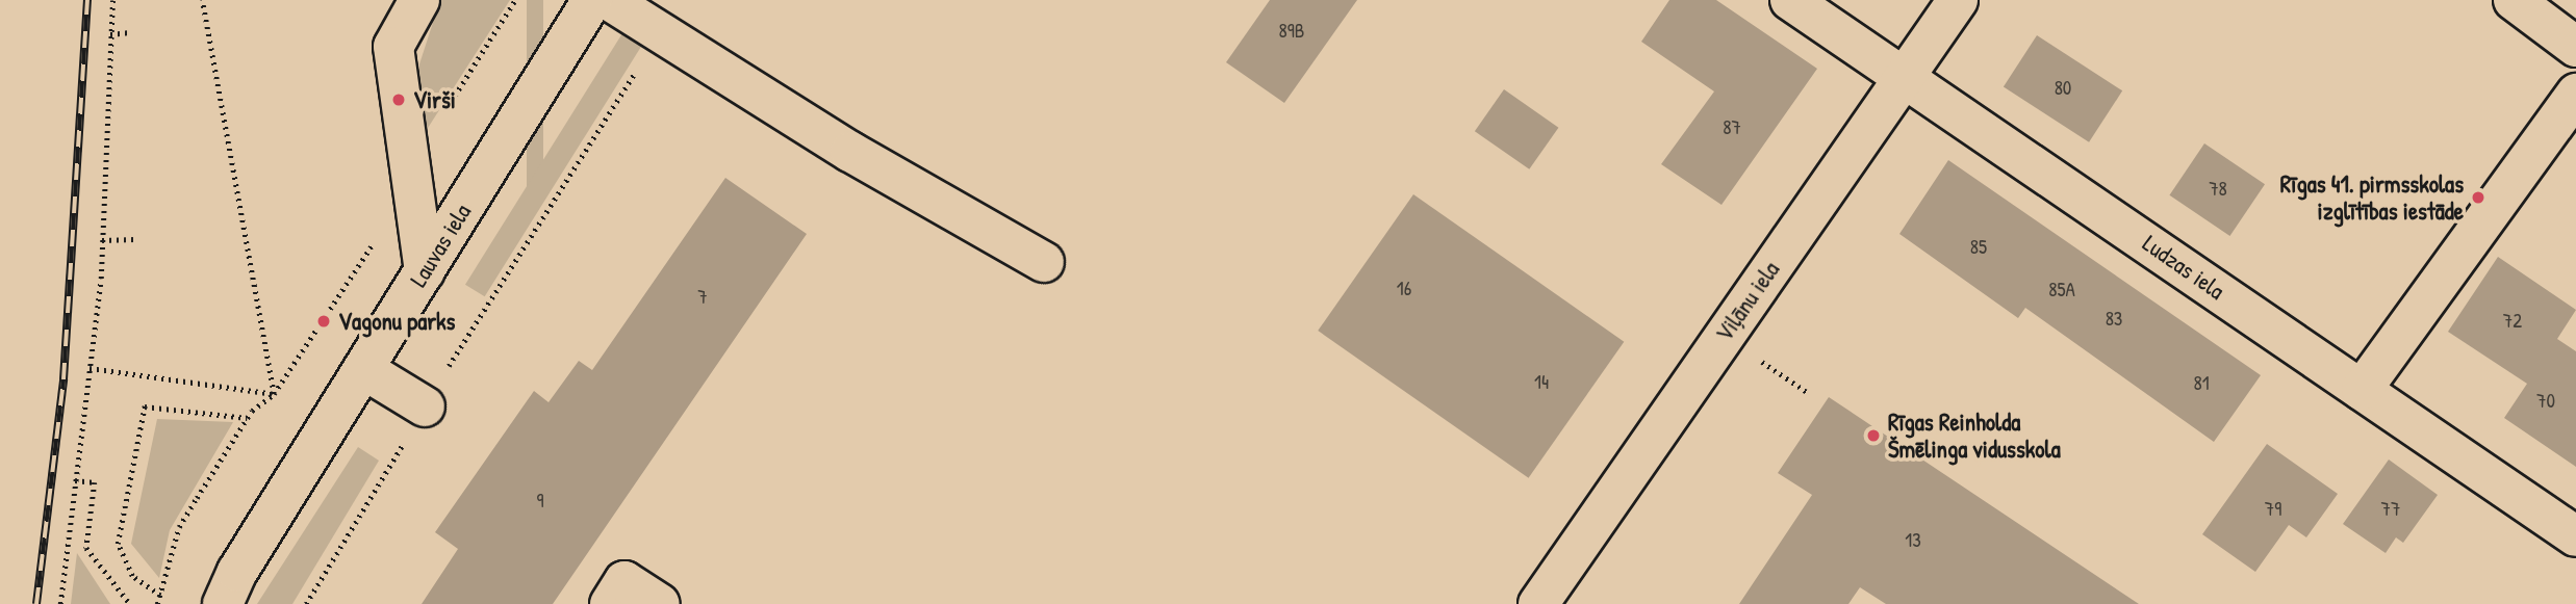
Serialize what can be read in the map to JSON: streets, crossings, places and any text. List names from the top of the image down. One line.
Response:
{"streets":{"street":["Lauvas iela","Ludzas iela","Viļānu iela"]},"crossings":[["Ludzas iela","Viļānu iela"]],"places":["Virši","Rīgas 41. pirmsskolas izglītības iestāde","Vagonu parks","Rīgas Reinholda Šmēlinga vidusskola"],"house_numbers":["89B","80","87","78","85","16","85A","7","83","72","14","81","70","9","79","77","13"]}
